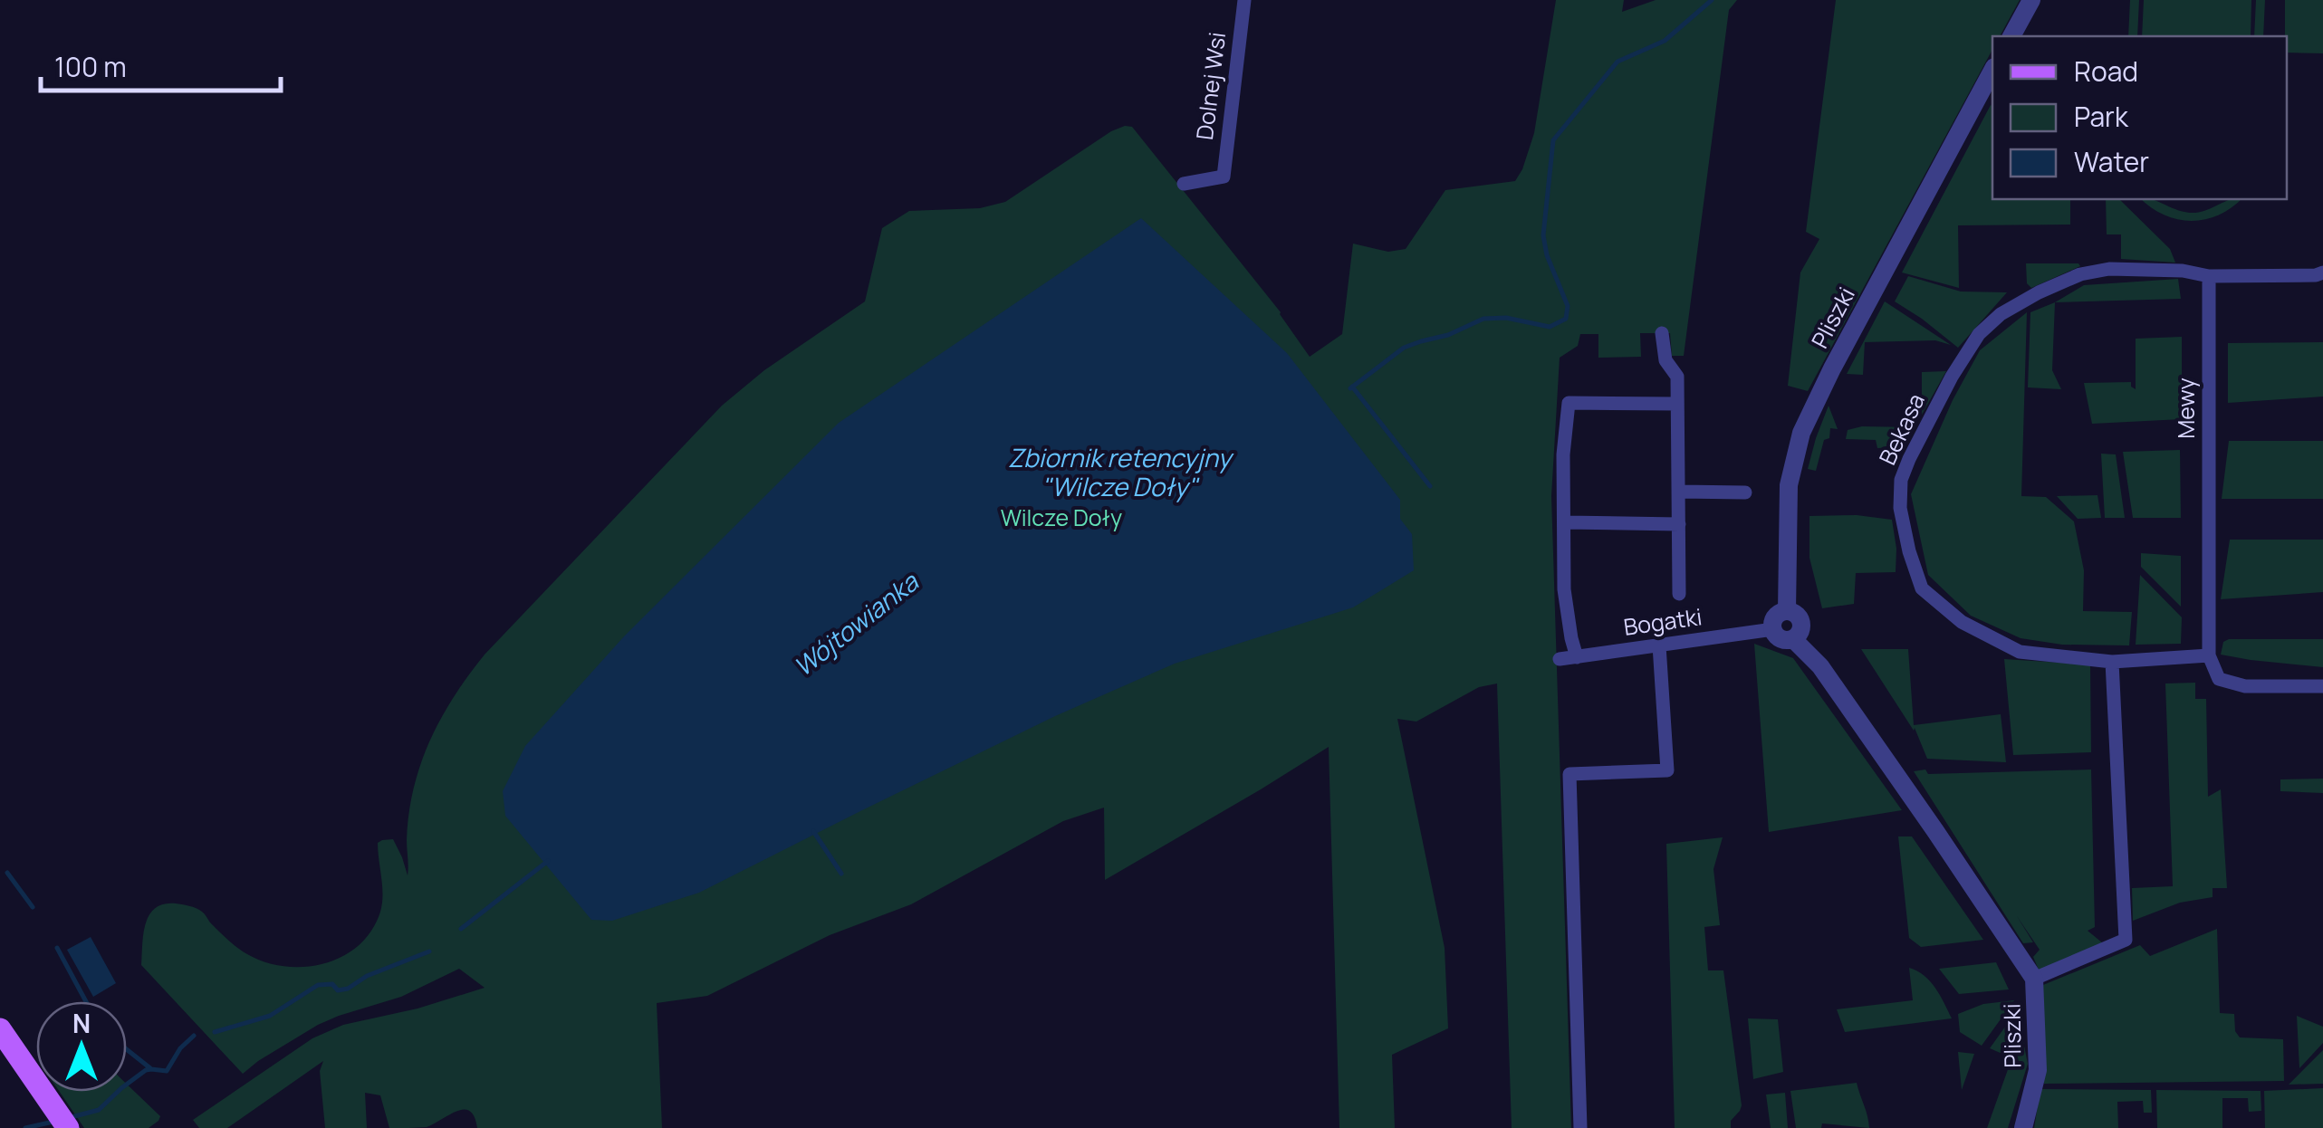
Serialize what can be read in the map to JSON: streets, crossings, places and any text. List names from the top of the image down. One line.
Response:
{"streets":{"street":["Dolnej Wsi","Pliszki","Mewy","Bekasa","Bogatki"]},"crossings":[["Pliszki","Bogatki"],["Mewy","Bekasa"]],"water":["Zbiornik retencyjny \"Wilcze Doły\"","Wójtowianka"],"parks":["Wilcze Doły"],"legend":["Road","Park","Water"],"scale_bar":"100 m","north":"top"}
